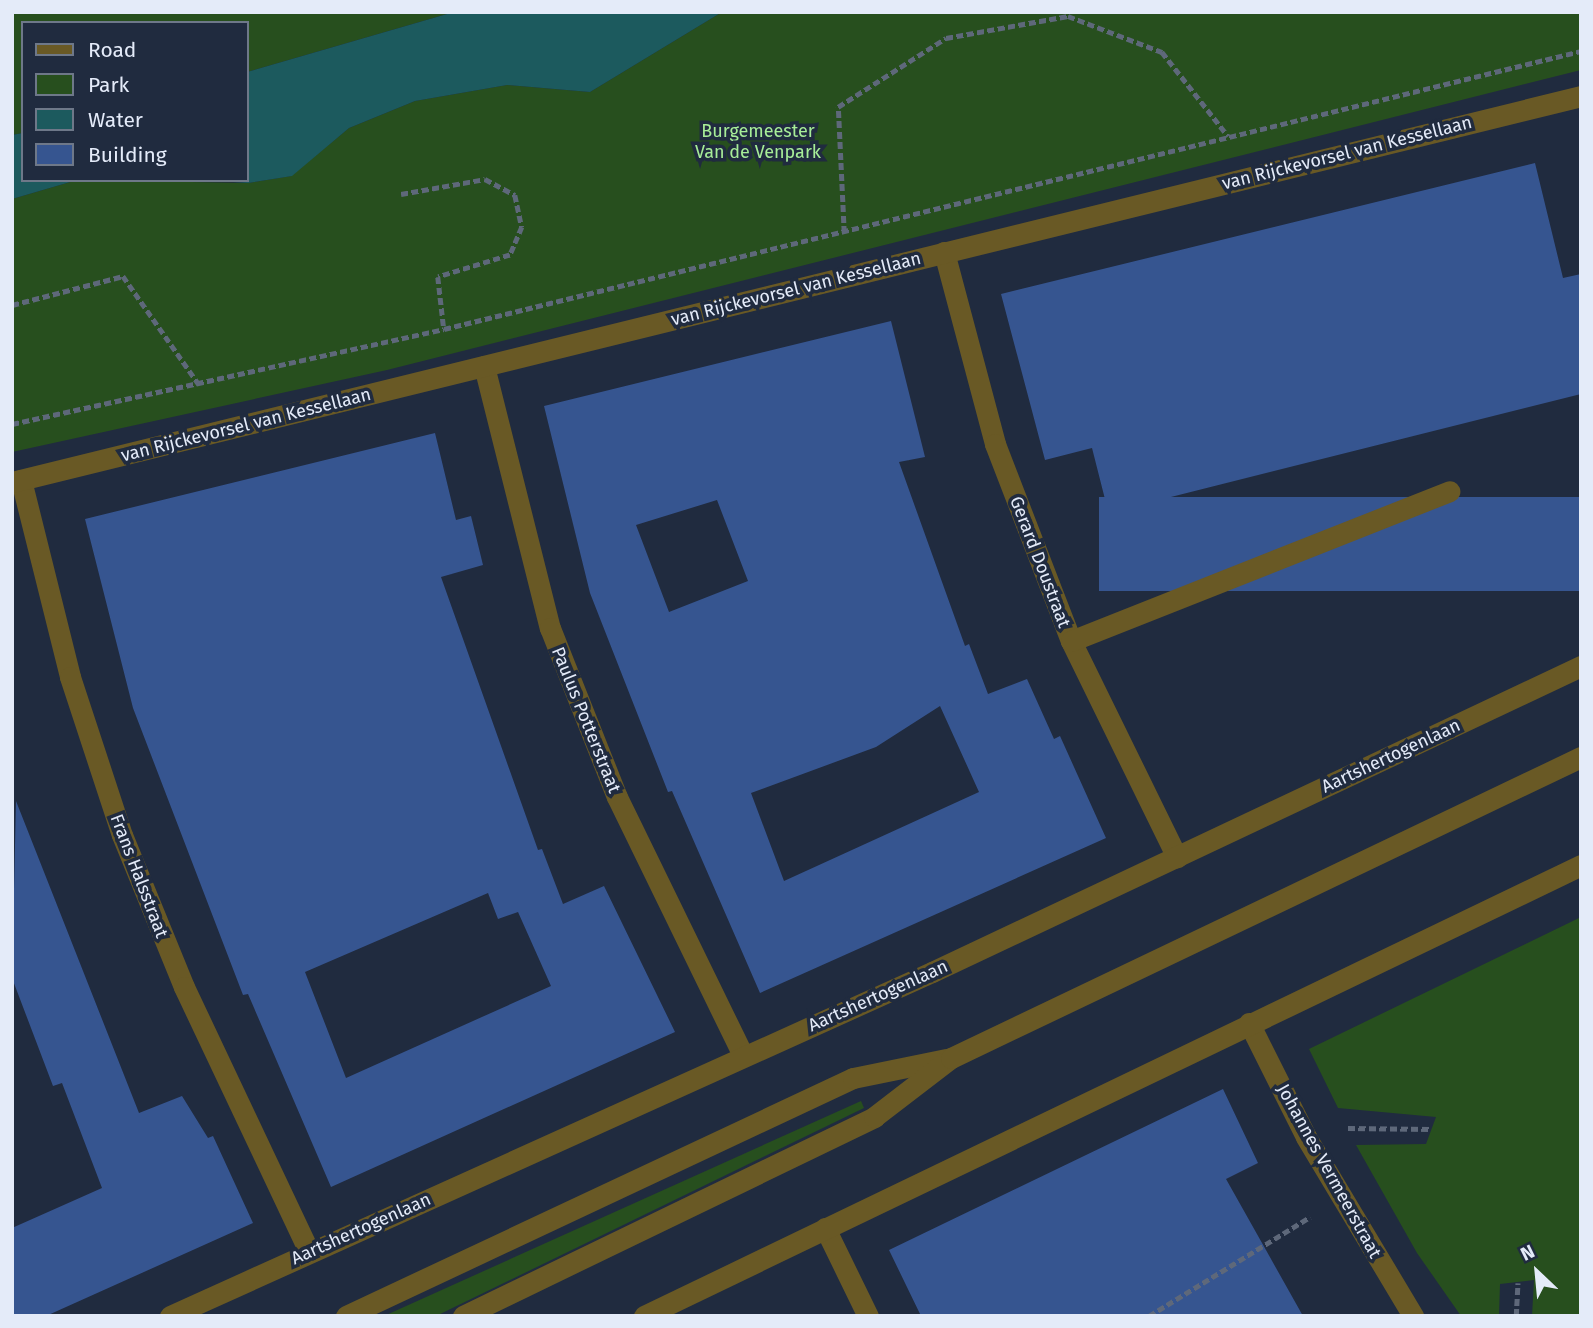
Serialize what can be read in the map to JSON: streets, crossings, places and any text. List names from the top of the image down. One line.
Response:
{"streets":{"street":["van Rijckevorsel van Kessellaan","Gerard Doustraat","Paulus Potterstraat","Aartshertogenlaan","Frans Halsstraat","Johannes Vermeerstraat"]},"crossings":[["van Rijckevorsel van Kessellaan","Gerard Doustraat"],["van Rijckevorsel van Kessellaan","Paulus Potterstraat"],["van Rijckevorsel van Kessellaan","Frans Halsstraat"],["Gerard Doustraat","Aartshertogenlaan"],["Paulus Potterstraat","Aartshertogenlaan"],["Aartshertogenlaan","Frans Halsstraat"]],"parks":["Burgemeester Van de Venpark"],"legend":["Road","Park","Water","Building"],"north":"top left"}
